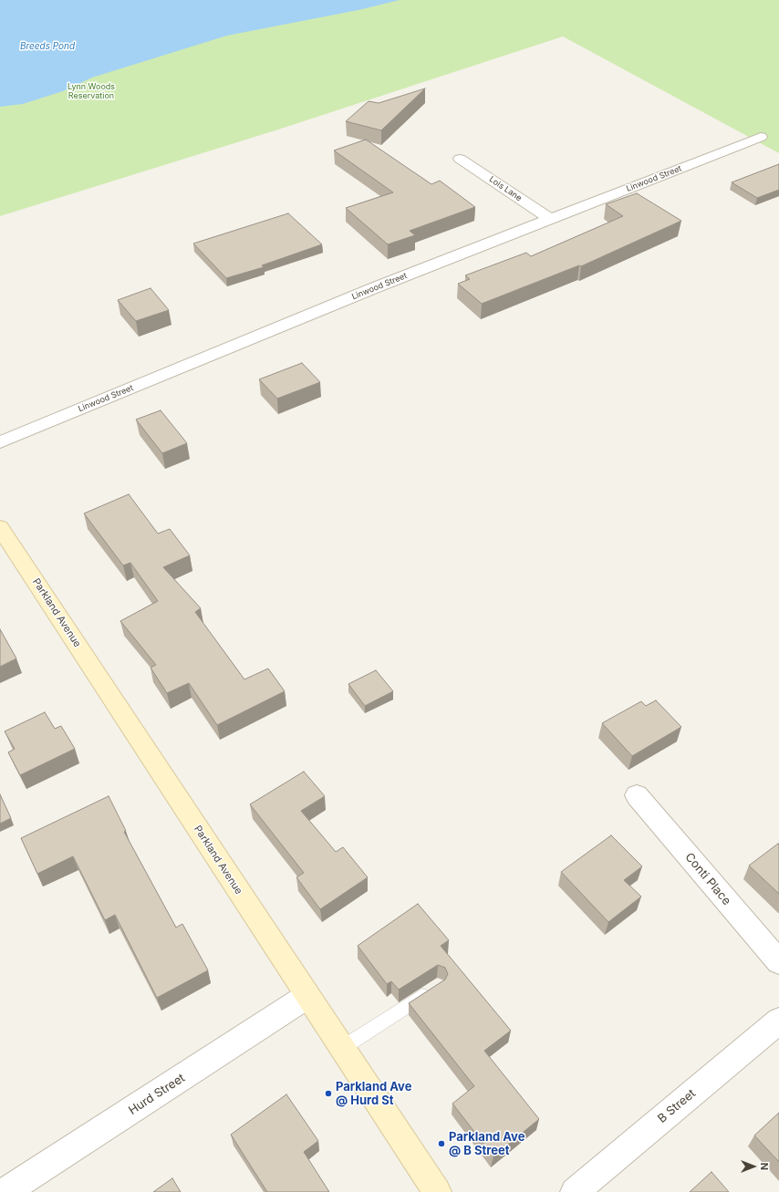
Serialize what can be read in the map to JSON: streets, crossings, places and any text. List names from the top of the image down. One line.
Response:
{"streets":{"main road":["Parkland Avenue"],"street":["Linwood Street","Lois Lane","Conti Place","Hurd Street","B Street"]},"crossings":[["Linwood Street","Lois Lane"],["Parkland Avenue","Hurd Street"]],"water":["Breeds Pond"],"parks":["Lynn Woods Reservation"],"places":["Parkland Ave @ Hurd St","Parkland Ave @ B Street"],"north":"right"}
